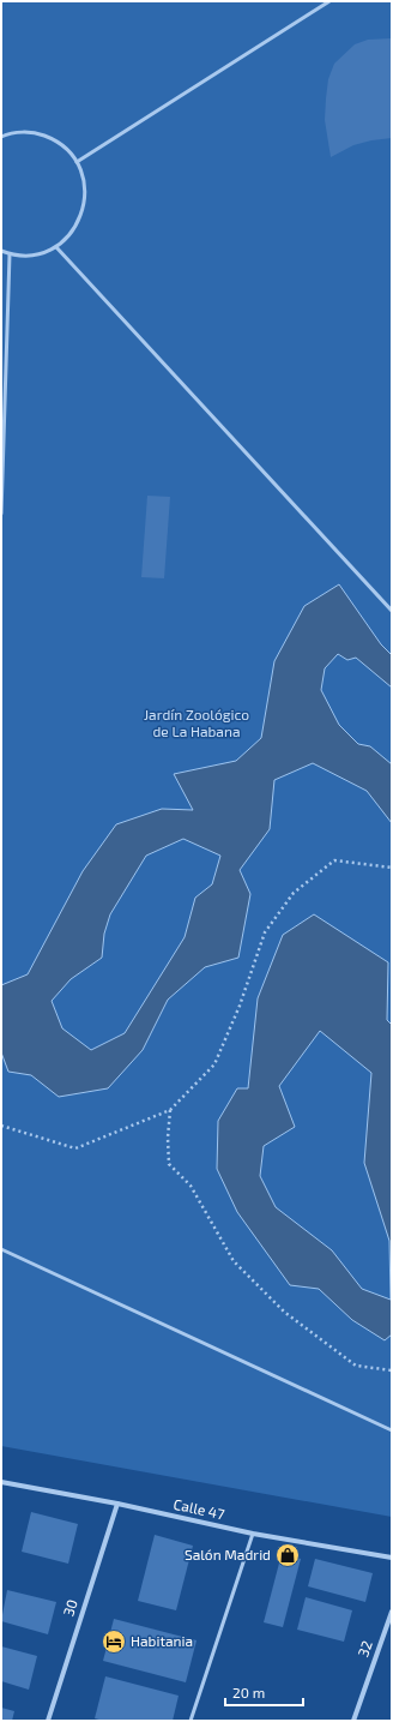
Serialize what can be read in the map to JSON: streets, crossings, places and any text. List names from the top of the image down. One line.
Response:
{"streets":{"street":["Calle 47","30","32"]},"crossings":[["Calle 47","30"]],"parks":["Jardín Zoológico de La Habana"],"places":{"shop":["Salón Madrid"],"hotel":["Habitania"]},"scale_bar":"20 m"}
